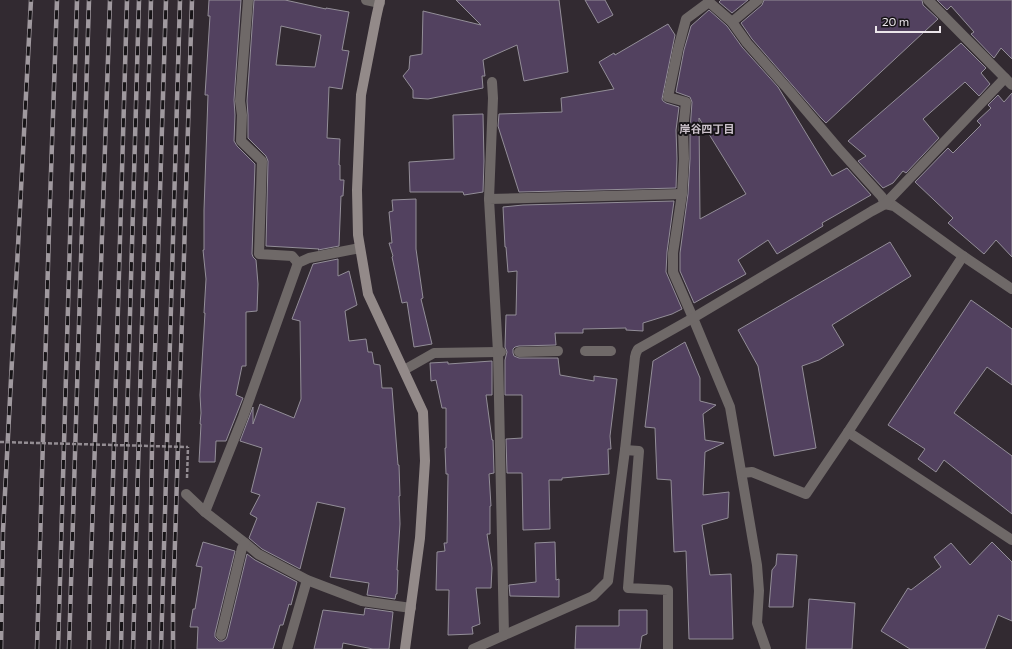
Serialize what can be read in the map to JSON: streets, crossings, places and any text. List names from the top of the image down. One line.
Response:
{"districts":["岸谷四丁目"],"scale_bar":"20 m"}
